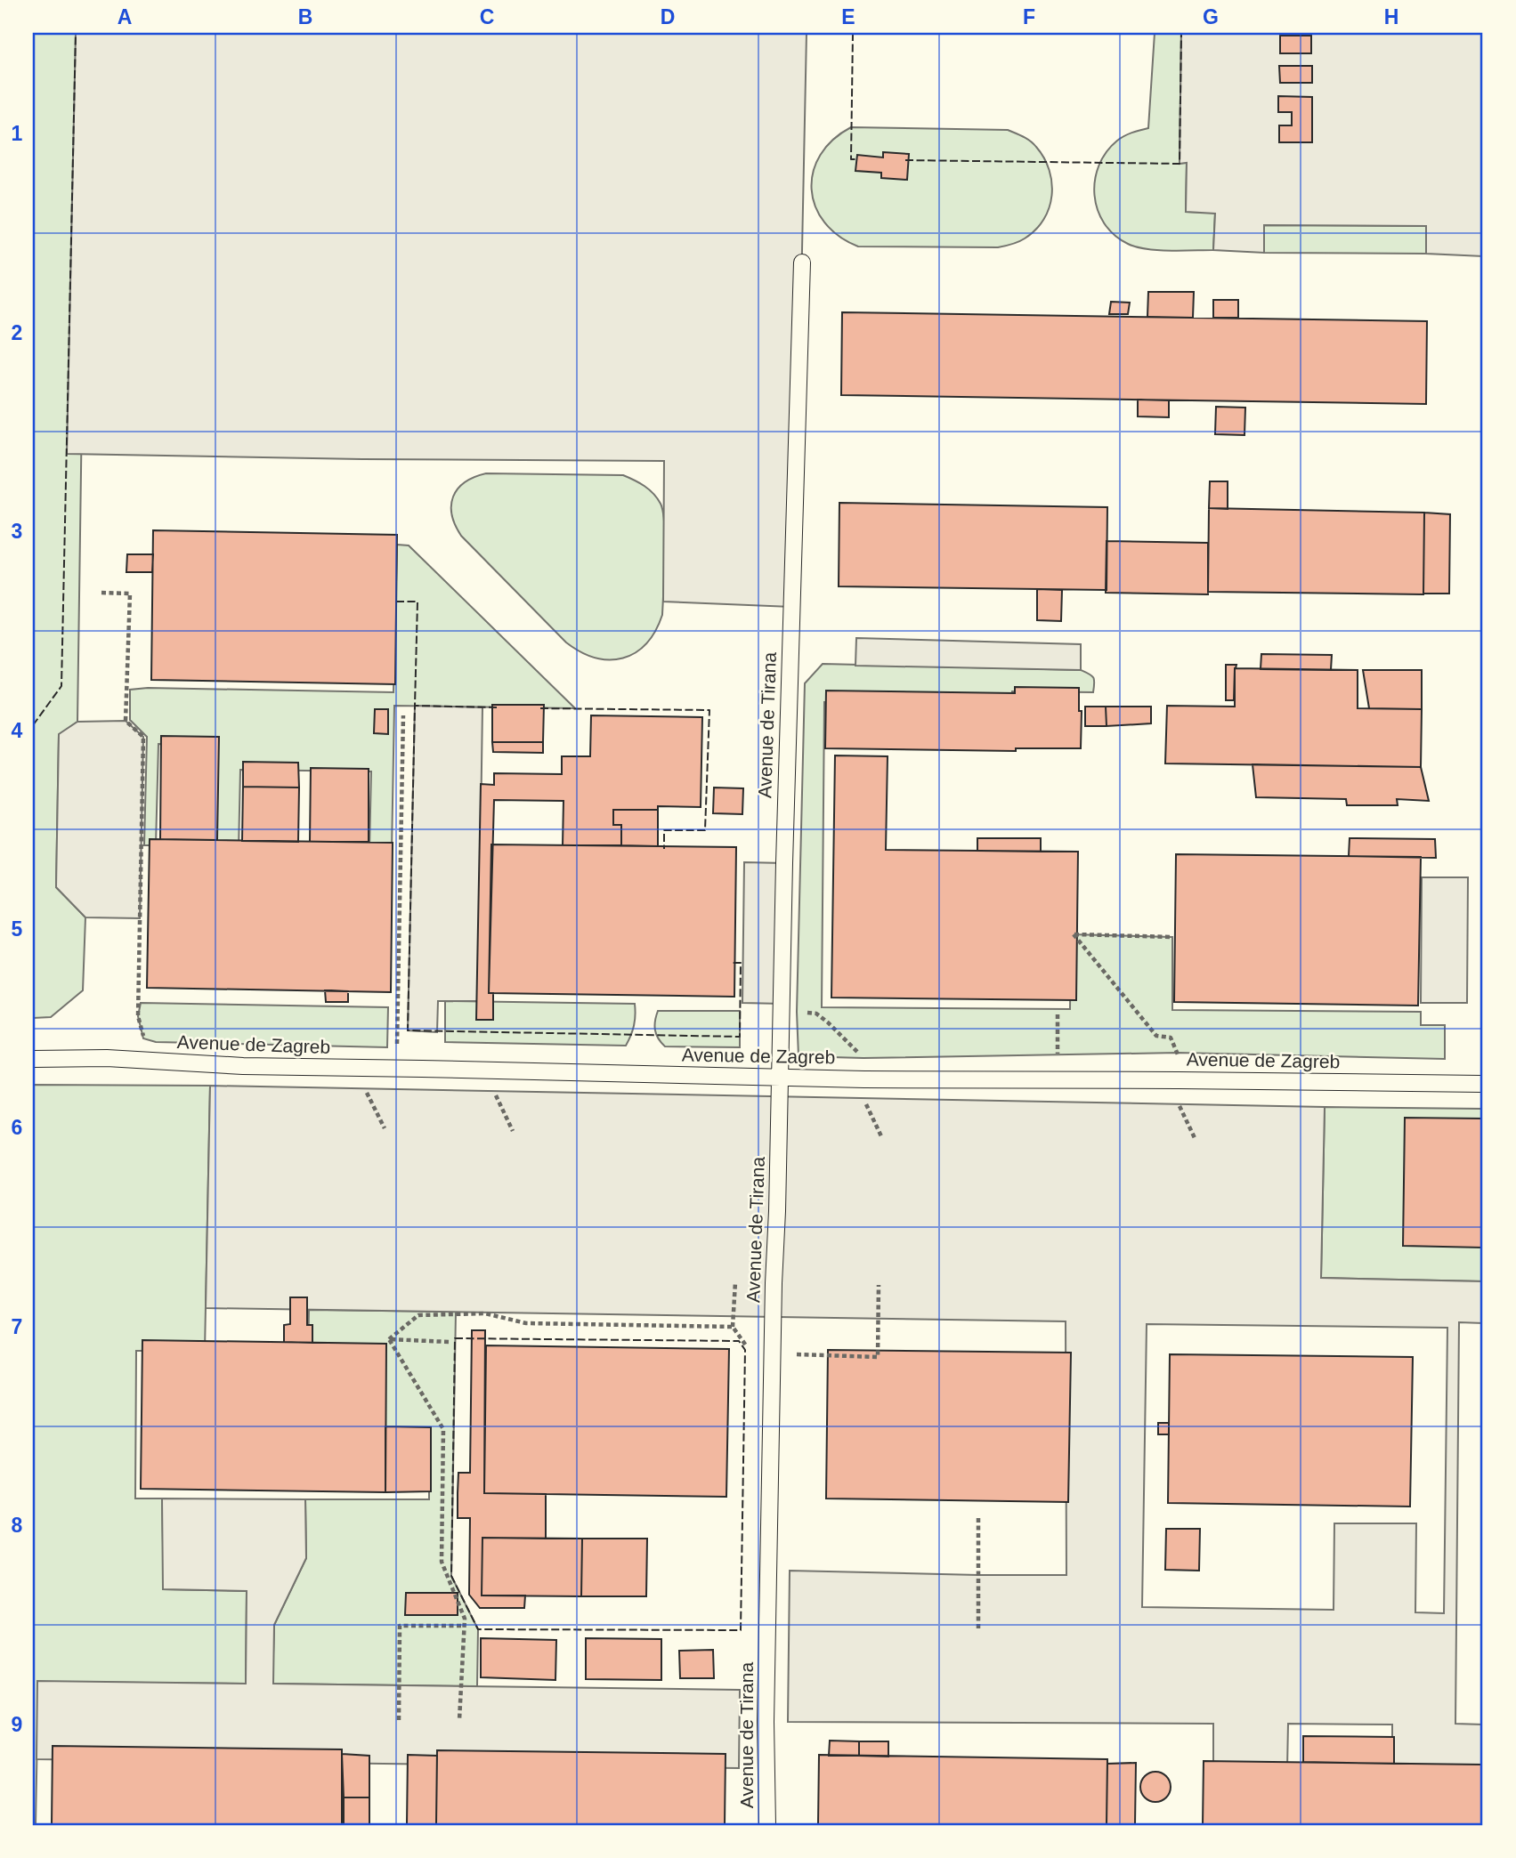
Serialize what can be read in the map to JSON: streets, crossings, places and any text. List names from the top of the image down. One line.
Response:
{"streets":{"lane":["Avenue de Tirana","Avenue de Zagreb"]},"crossings":[["Avenue de Tirana","Avenue de Zagreb"]],"grid":{"columns":["A","B","C","D","E","F","G","H"],"rows":["1","2","3","4","5","6","7","8","9"]}}
